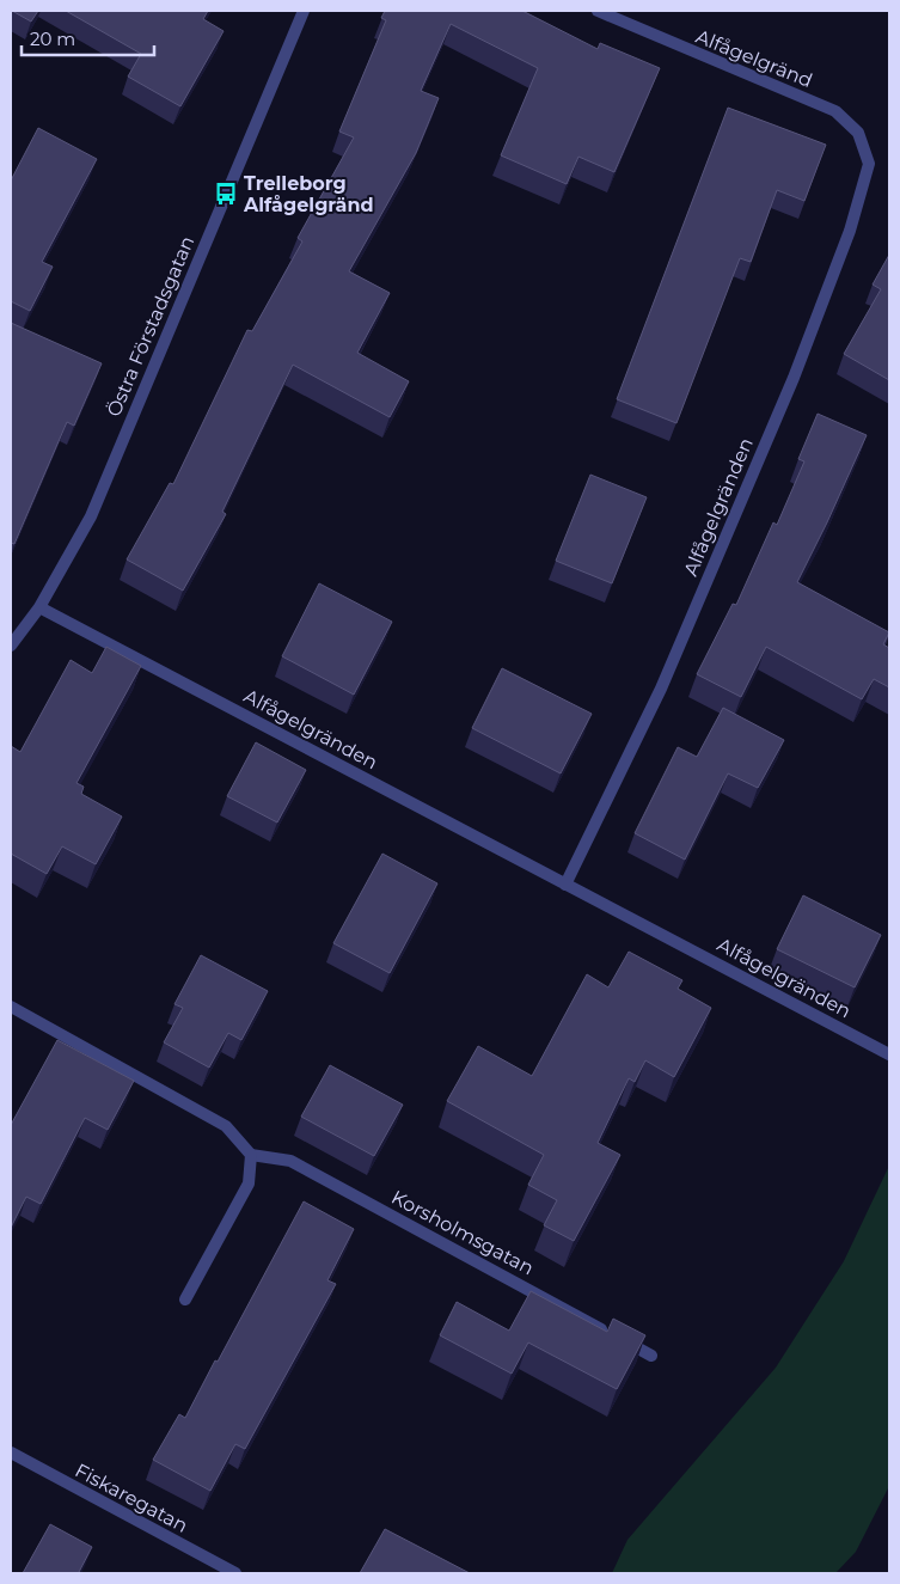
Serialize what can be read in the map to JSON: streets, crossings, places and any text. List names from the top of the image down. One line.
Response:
{"streets":{"street":["Alfågelgränd","Östra Förstadsgatan","Alfågelgränden","Korsholmsgatan","Fiskaregatan"]},"crossings":[["Alfågelgränd","Alfågelgränden"],["Östra Förstadsgatan","Alfågelgränden"]],"places":{"bus stop":["Trelleborg Alfågelgränd"]},"scale_bar":"20 m"}
